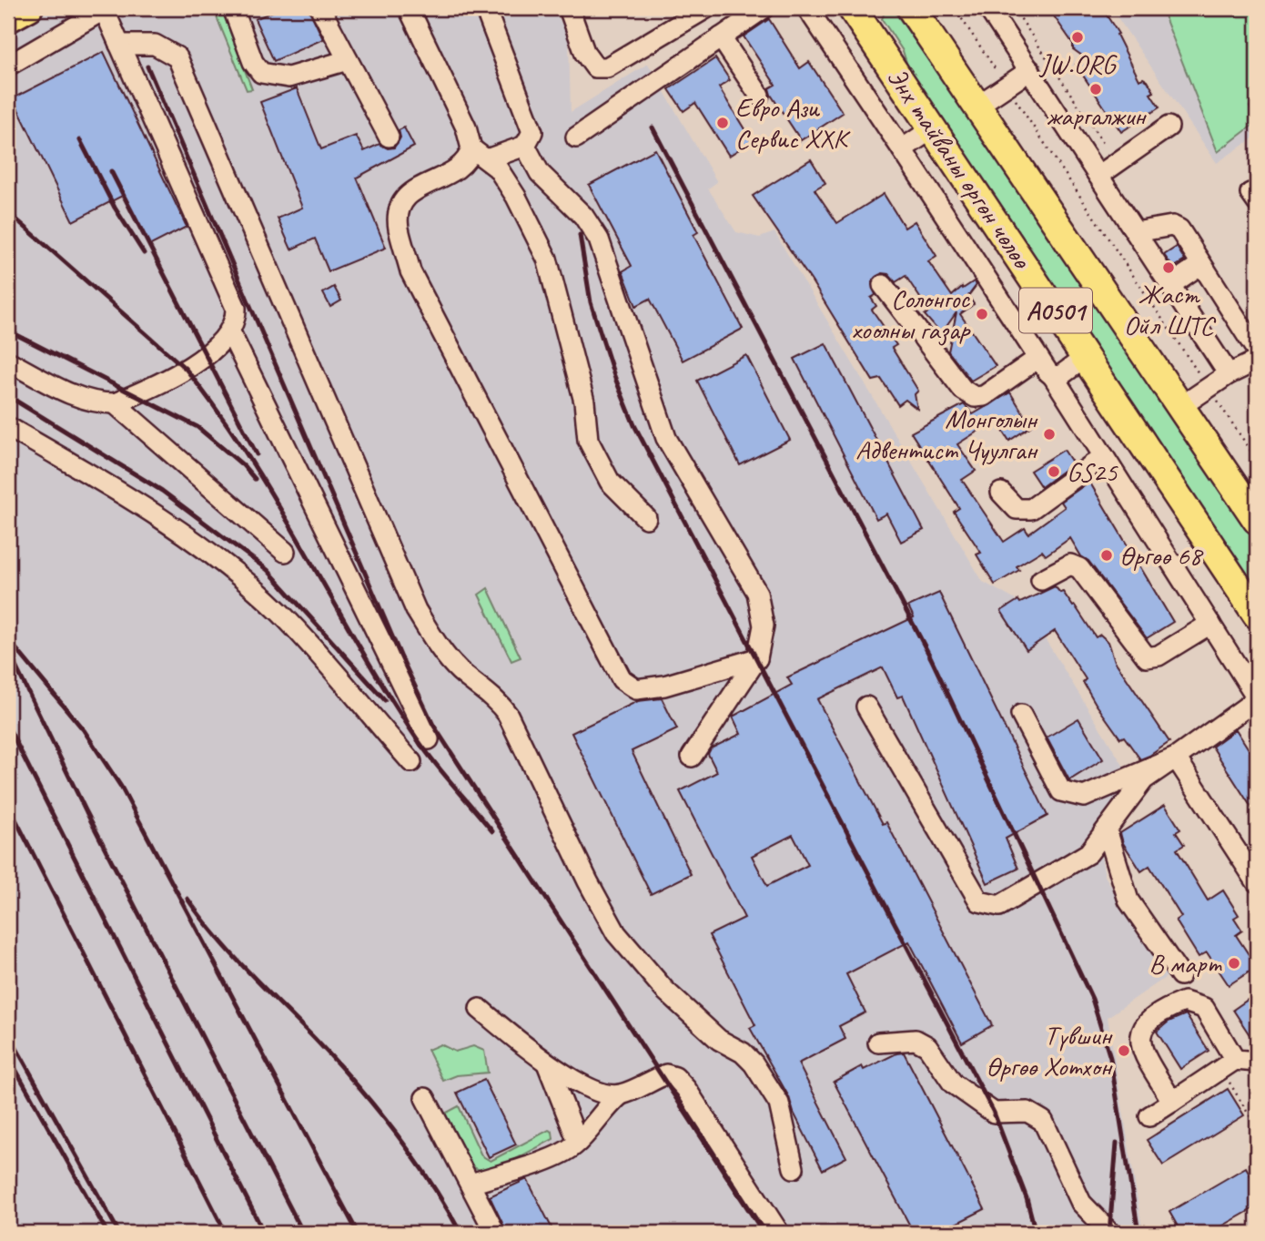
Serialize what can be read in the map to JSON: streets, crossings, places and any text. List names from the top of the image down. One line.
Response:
{"streets":{"highway":["Энх тайваны өргөн чөлөө","A0501"]},"places":["JW.ORG","жаргалжин","Евро Ази Сервис ХХК","Жаст Ойл ШТС","Солонгос хоолны газар","Монголын Адвентист Чуулган","GS25","Өргөө 68","В март","Түвшин Өргөө Хотхон"]}
